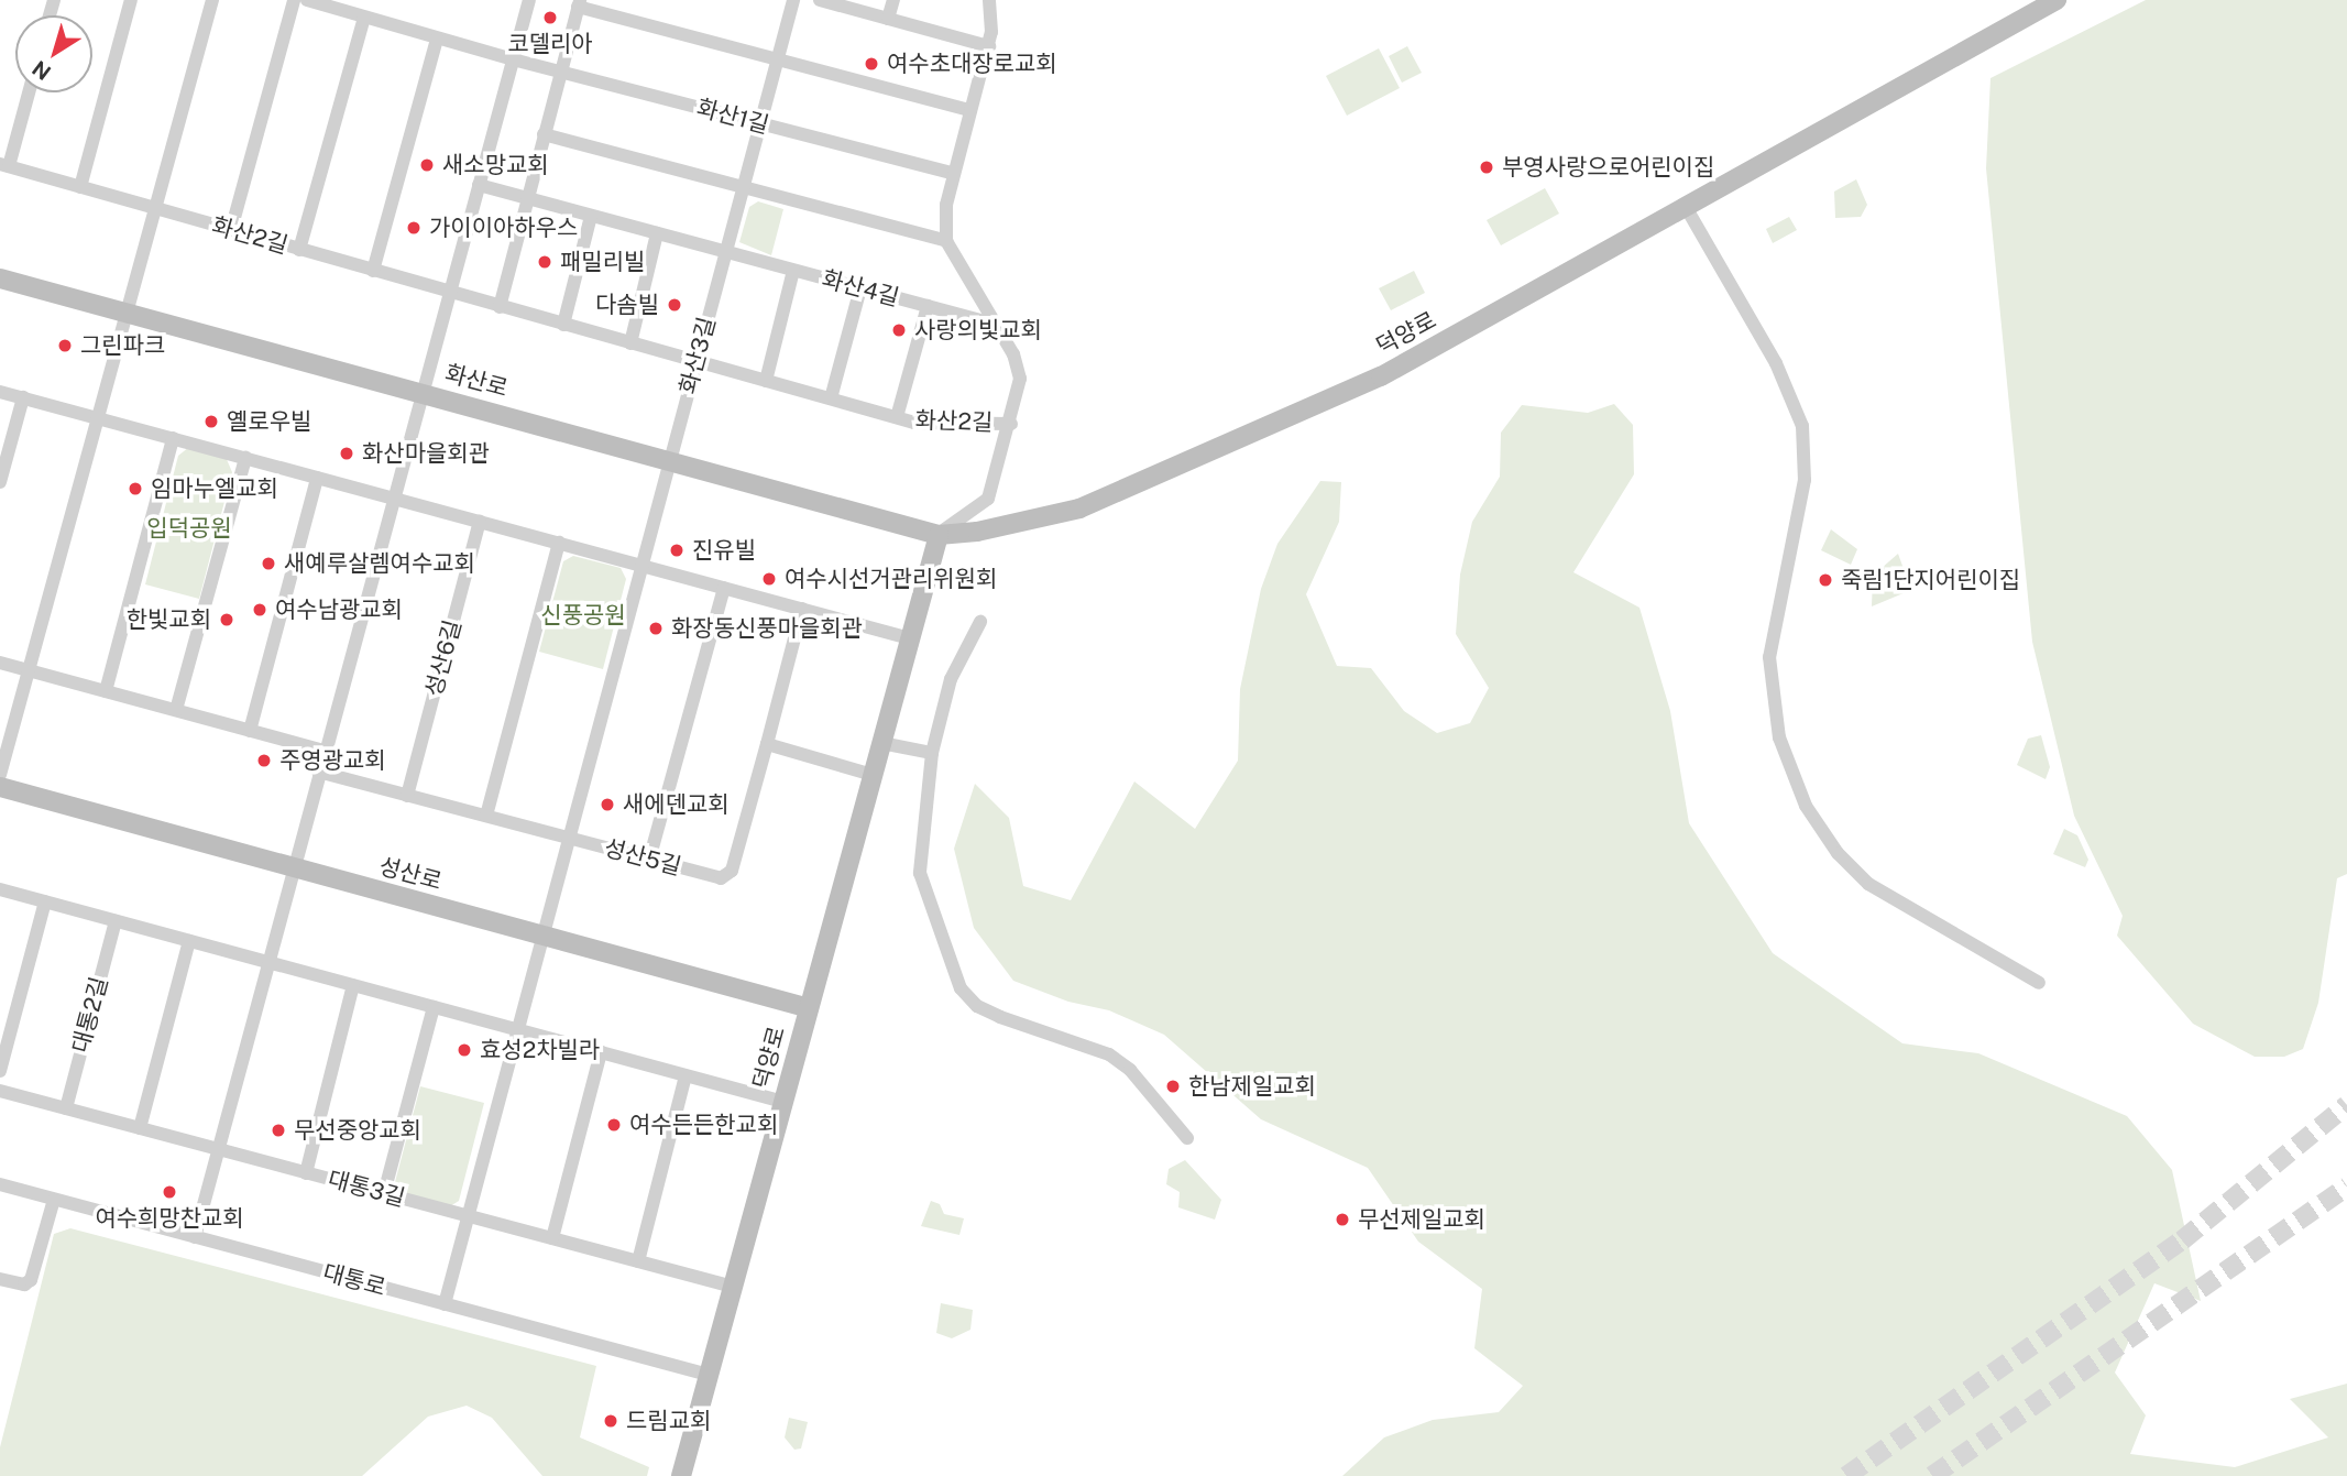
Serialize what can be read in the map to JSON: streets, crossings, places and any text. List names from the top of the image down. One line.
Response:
{"streets":{"street":["화산1길","화산2길","화산4길","덕양로","화산3길","화산로","성산6길","성산5길","성산로","대통2길","대통3길","대통로"]},"crossings":[["화산1길","화산3길"],["화산2길","화산4길"],["화산2길","화산3길"],["화산4길","화산3길"],["덕양로","화산로"],["덕양로","성산로"],["덕양로","대통3길"],["덕양로","대통로"],["화산3길","화산로"],["성산6길","성산5길"],["대통2길","대통3길"]],"parks":["입덕공원","신풍공원"],"places":["코델리아","여수초대장로교회","새소망교회","부영사랑으로어린이집","가이이아하우스","패밀리빌","다솜빌","사랑의빛교회","그린파크","옐로우빌","화산마을회관","임마누엘교회","진유빌","새예루살렘여수교회","여수시선거관리위원회","죽림1단지어린이집","여수남광교회","한빛교회","화장동신풍마을회관","주영광교회","새에덴교회","효성2차빌라","한남제일교회","여수든든한교회","무선중앙교회","여수희망찬교회","무선제일교회","드림교회"],"north":"bottom left"}
